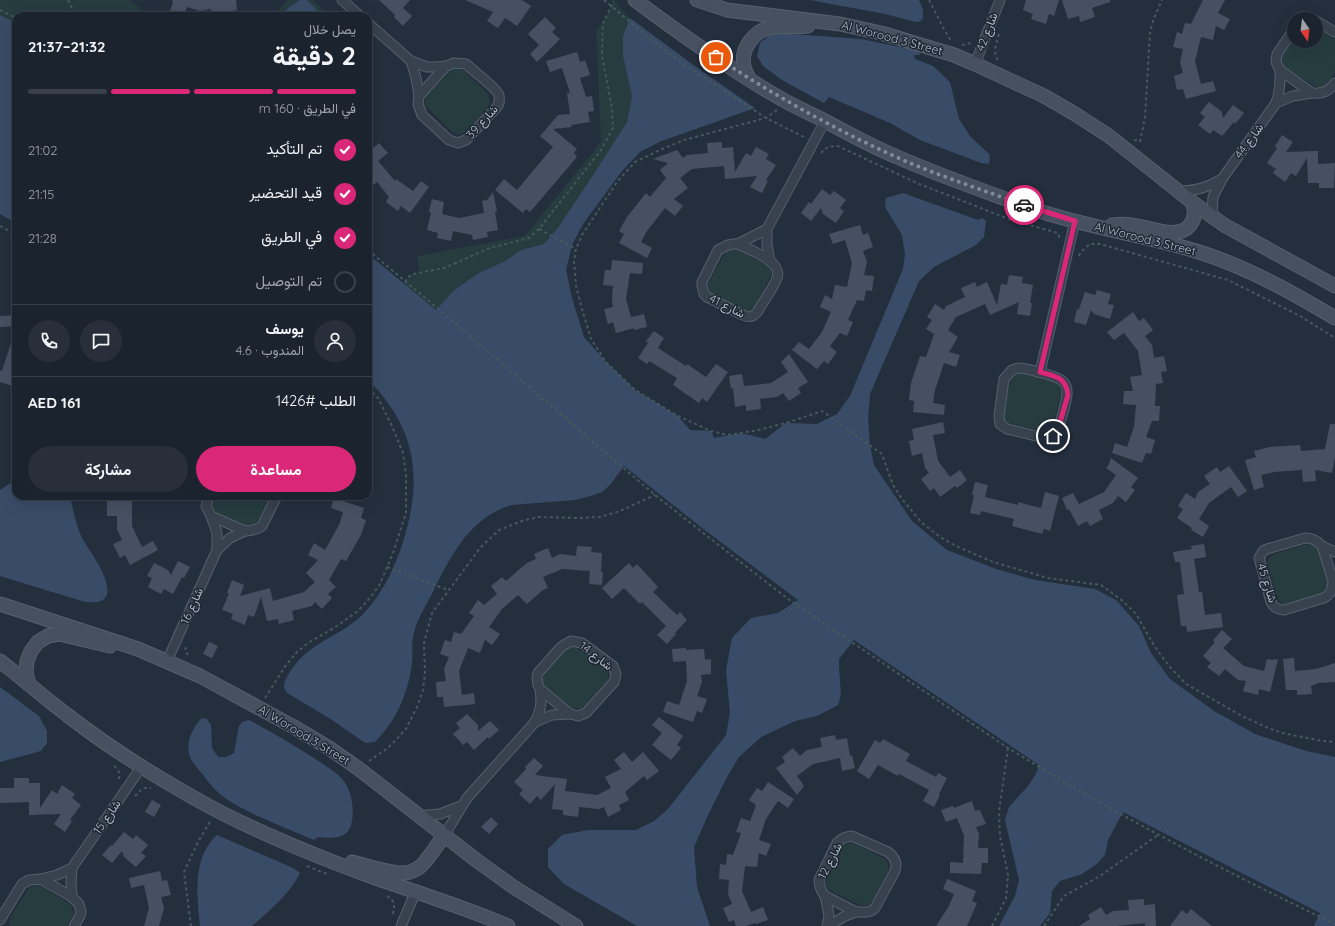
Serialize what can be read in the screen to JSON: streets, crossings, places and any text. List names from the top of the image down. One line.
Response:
{"streets":{"street":["شارع 42","Al Worood 3 Street","شارع 39","شارع 44","شارع 41","شارع 45","شارع 16","شارع 14","شارع 15","شارع 12"]},"crossings":[["شارع 42","Al Worood 3 Street"],["Al Worood 3 Street","شارع 44"],["Al Worood 3 Street","شارع 16"],["Al Worood 3 Street","شارع 14"]],"north":"bottom","page":{"heading":["2 دقيقة","يصل خلال","21:32–21:37"],"panel":["يوسف","المندوب · 4.6","الطلب #1426","AED 161"],"bar":"في الطريق · 160 m","list":[["تم التأكيد","21:02"],["قيد التحضير","21:15"],["في الطريق","21:28"],"تم التوصيل"],"buttons":["مساعدة","مشاركة"]}}
